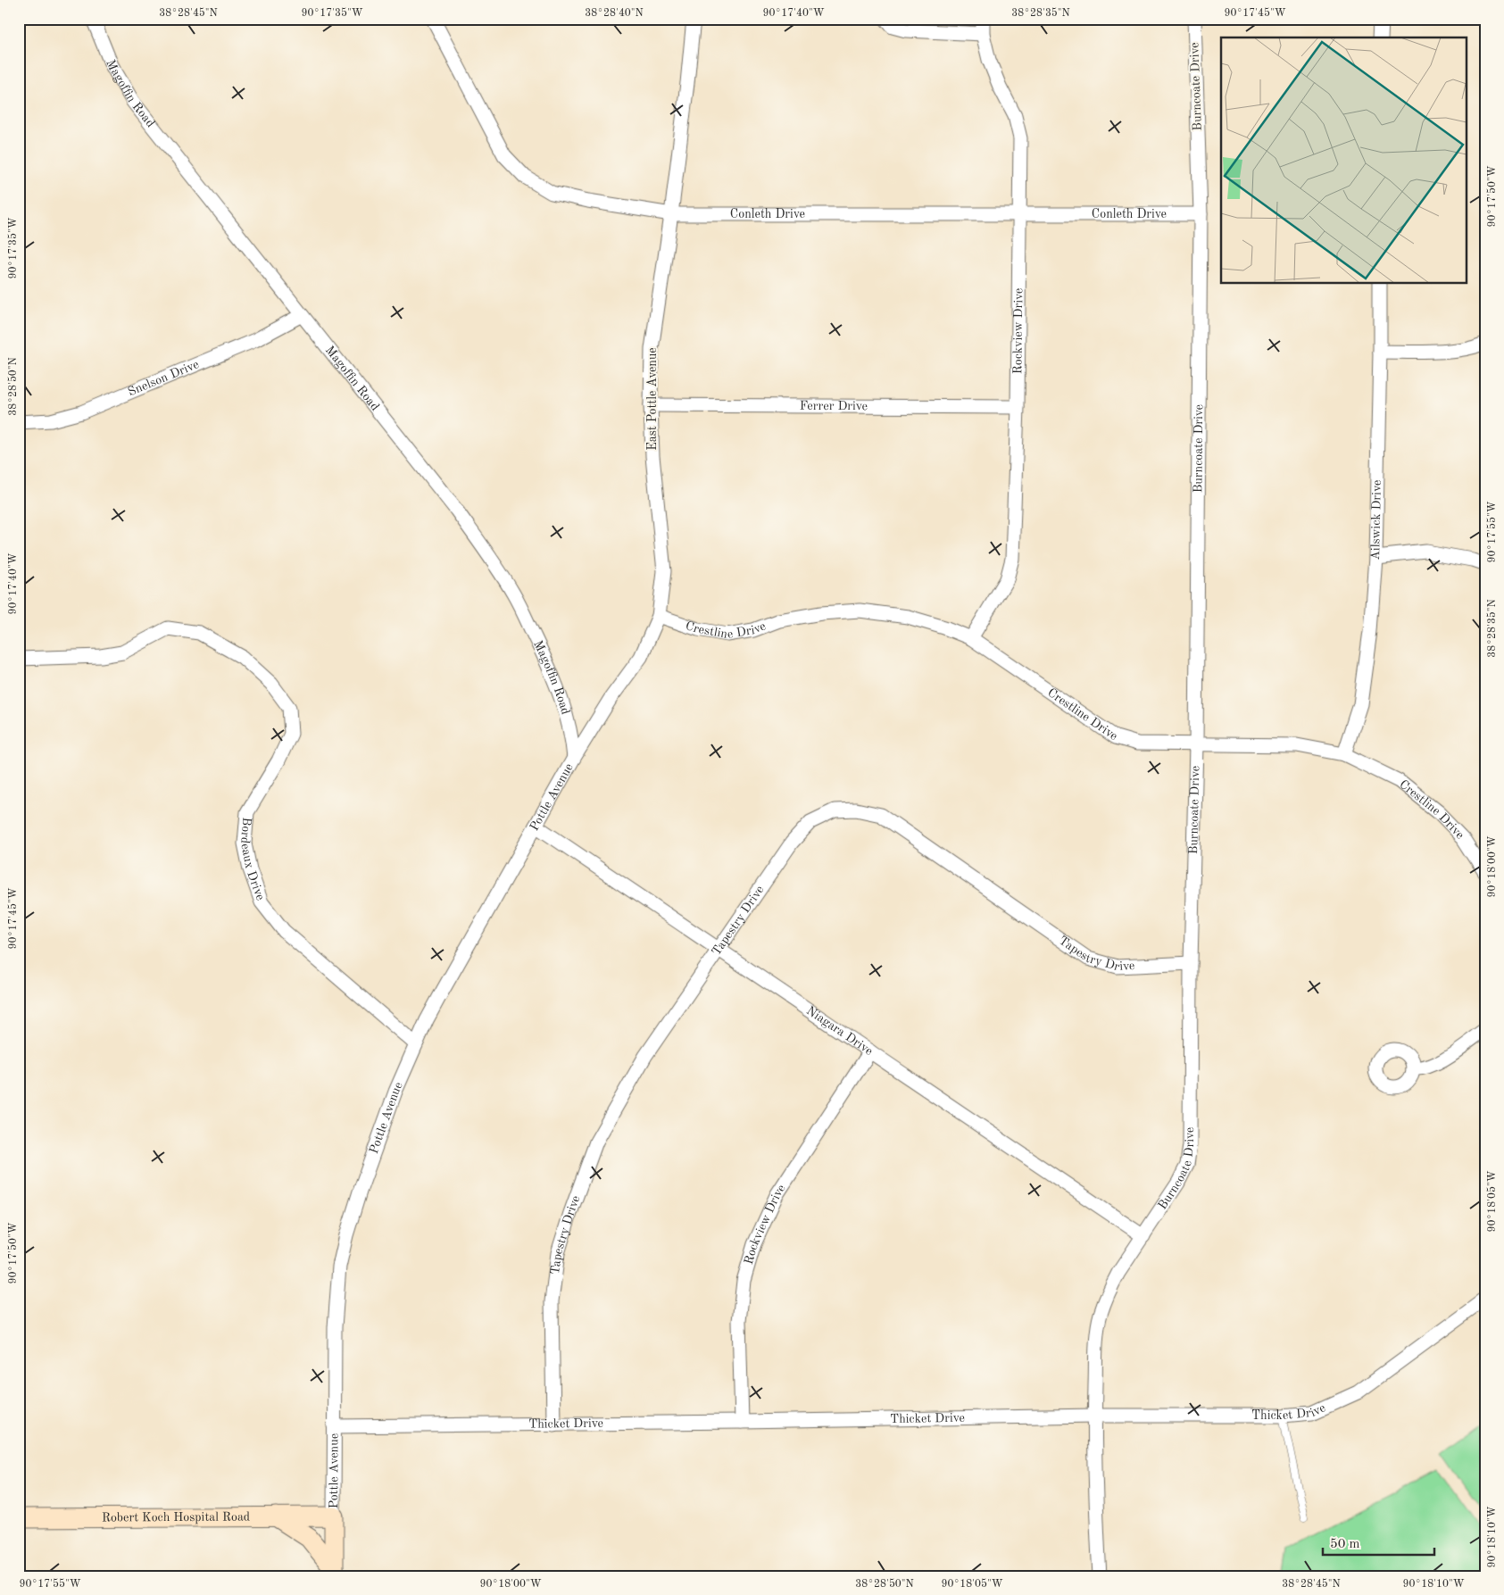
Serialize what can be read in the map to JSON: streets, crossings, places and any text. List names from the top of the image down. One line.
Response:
{"streets":{"street":["Burncoate Drive","Magoffin Road","Conleth Drive","Rockview Drive","Snelson Drive","East Pottle Avenue","Ferrer Drive","Ailswick Drive","Crestline Drive","Pottle Avenue","Bordeaux Drive","Tapestry Drive","Niagara Drive","Thicket Drive","Robert Koch Hospital Road"]},"crossings":[["Burncoate Drive","Conleth Drive"],["Burncoate Drive","Crestline Drive"],["Burncoate Drive","Tapestry Drive"],["Burncoate Drive","Niagara Drive"],["Burncoate Drive","Thicket Drive"],["Magoffin Road","Snelson Drive"],["Magoffin Road","East Pottle Avenue"],["Magoffin Road","Pottle Avenue"],["Conleth Drive","Rockview Drive"],["Conleth Drive","East Pottle Avenue"],["Rockview Drive","Ferrer Drive"],["Rockview Drive","Crestline Drive"],["Rockview Drive","Niagara Drive"],["Rockview Drive","Thicket Drive"],["East Pottle Avenue","Ferrer Drive"],["East Pottle Avenue","Crestline Drive"],["East Pottle Avenue","Pottle Avenue"],["Ailswick Drive","Crestline Drive"],["Pottle Avenue","Bordeaux Drive"],["Pottle Avenue","Niagara Drive"],["Pottle Avenue","Thicket Drive"],["Pottle Avenue","Robert Koch Hospital Road"],["Tapestry Drive","Niagara Drive"],["Tapestry Drive","Thicket Drive"]],"scale_bar":"50 m","coordinates":["38°28'45\"N","90°17'35\"W","38°28'40\"N","90°17'40\"W","38°28'35\"N","90°17'45\"W","90°17'50\"W","38°28'50\"N","90°17'55\"W","90°18'00\"W","90°18'05\"W","90°18'10\"W"]}
